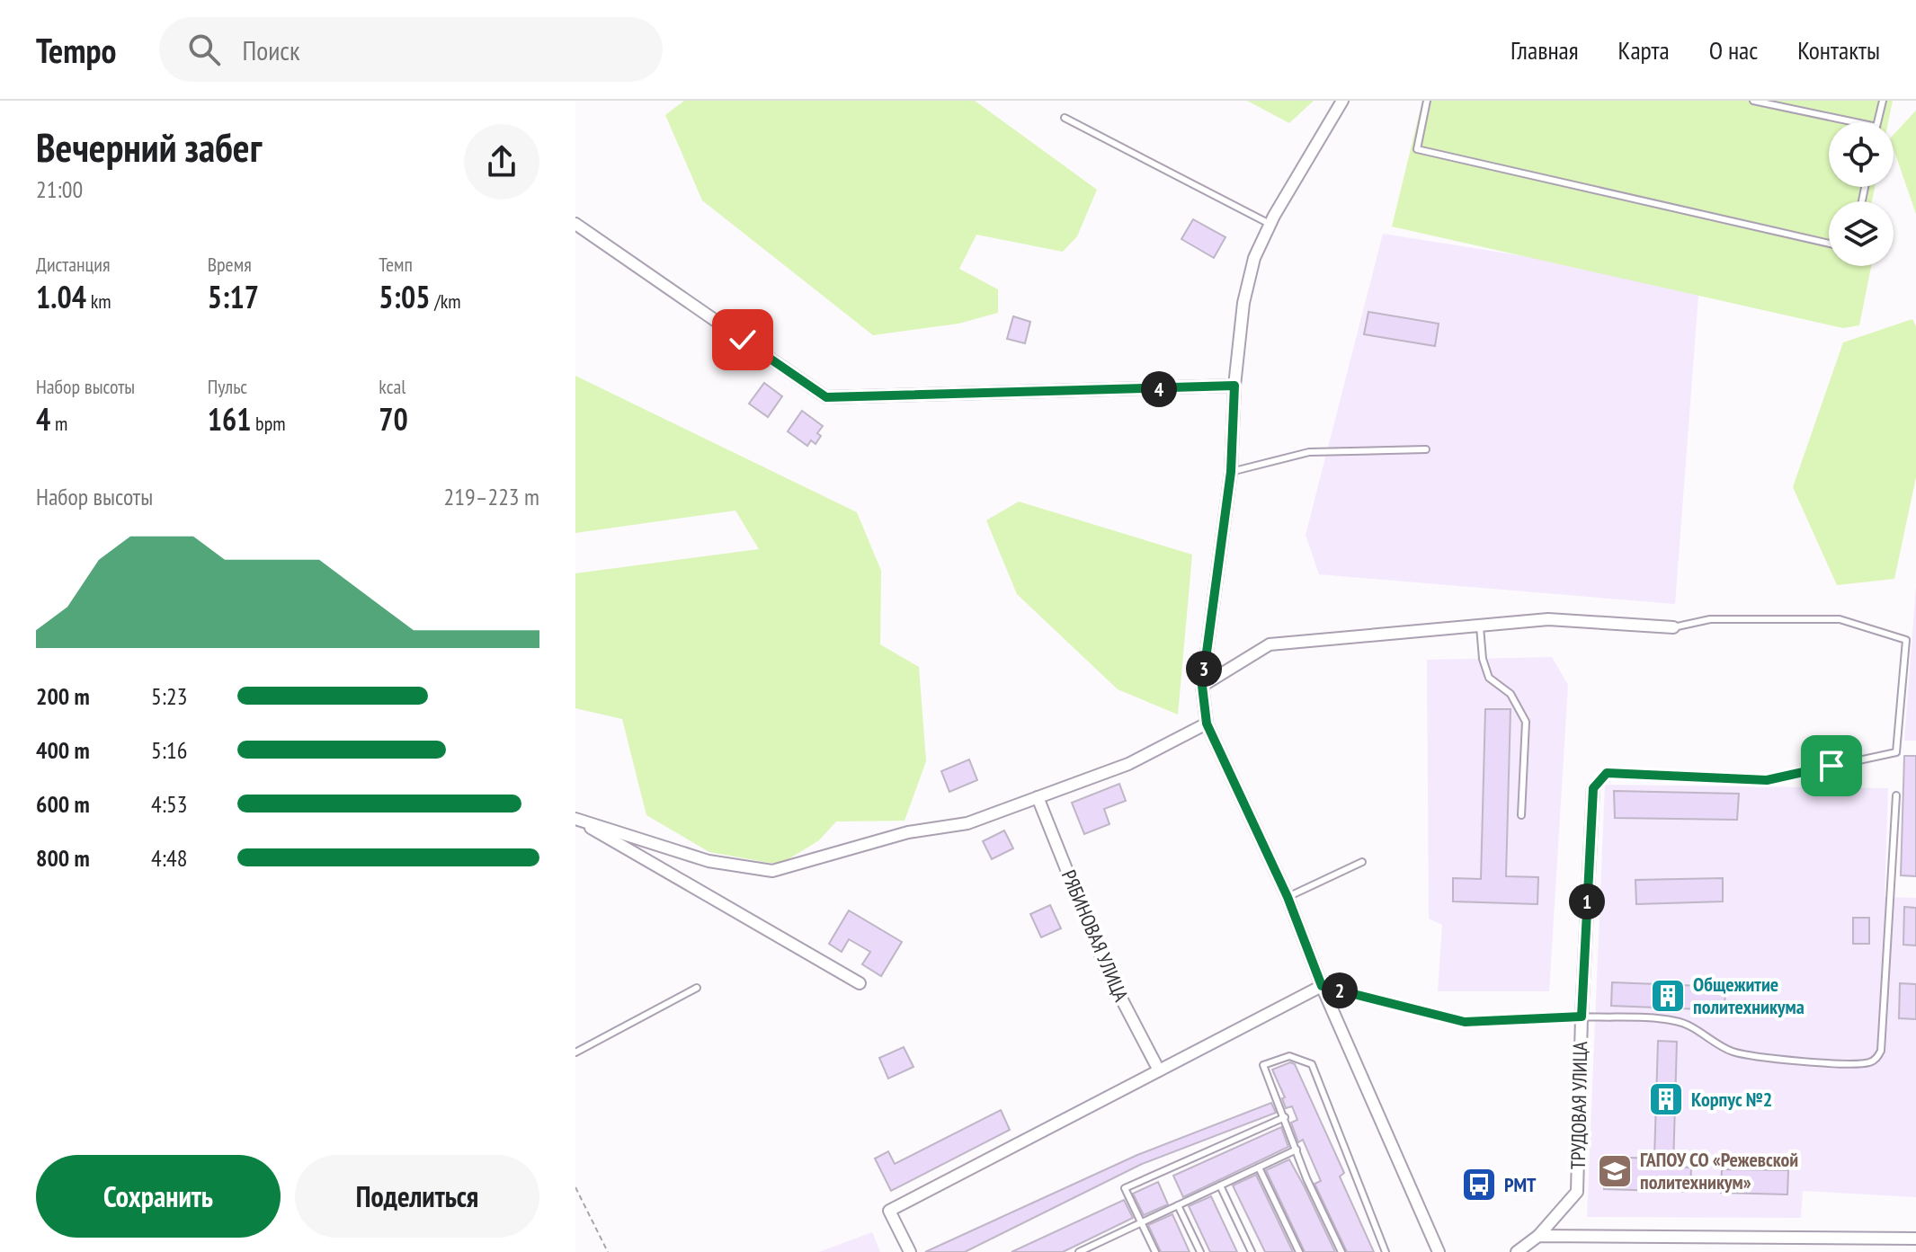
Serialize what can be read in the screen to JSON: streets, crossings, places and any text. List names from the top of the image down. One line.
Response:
{"streets":{"street":["РЯБИНОВАЯ УЛИЦА","ТРУДОВАЯ УЛИЦА"]},"places":{"building":["Общежитие политехникума","Корпус №2"],"school or university":["ГАПОУ СО «Режевской политехникум»"],"bus stop":["РМТ"]},"page":{"header":"Tempo","search":"Поиск","nav":["Главная","Карта","О нас","Контакты"],"heading":["Вечерний забег","21:00"],"stats":[["Дистанция","1.04 km"],["Время","5:17"],["Темп","5:05 /km"],["Набор высоты","4 m"],["Пульс","161 bpm"],["kcal","70"]],"pins":["4","3","1","2"],"chart":["Набор высоты","219–223 m"],"list":[{"name":"200 m","note":"5:23"},{"name":"400 m","note":"5:16"},{"name":"600 m","note":"4:53"},{"name":"800 m","note":"4:48"}],"buttons":["Сохранить","Поделиться"]}}
